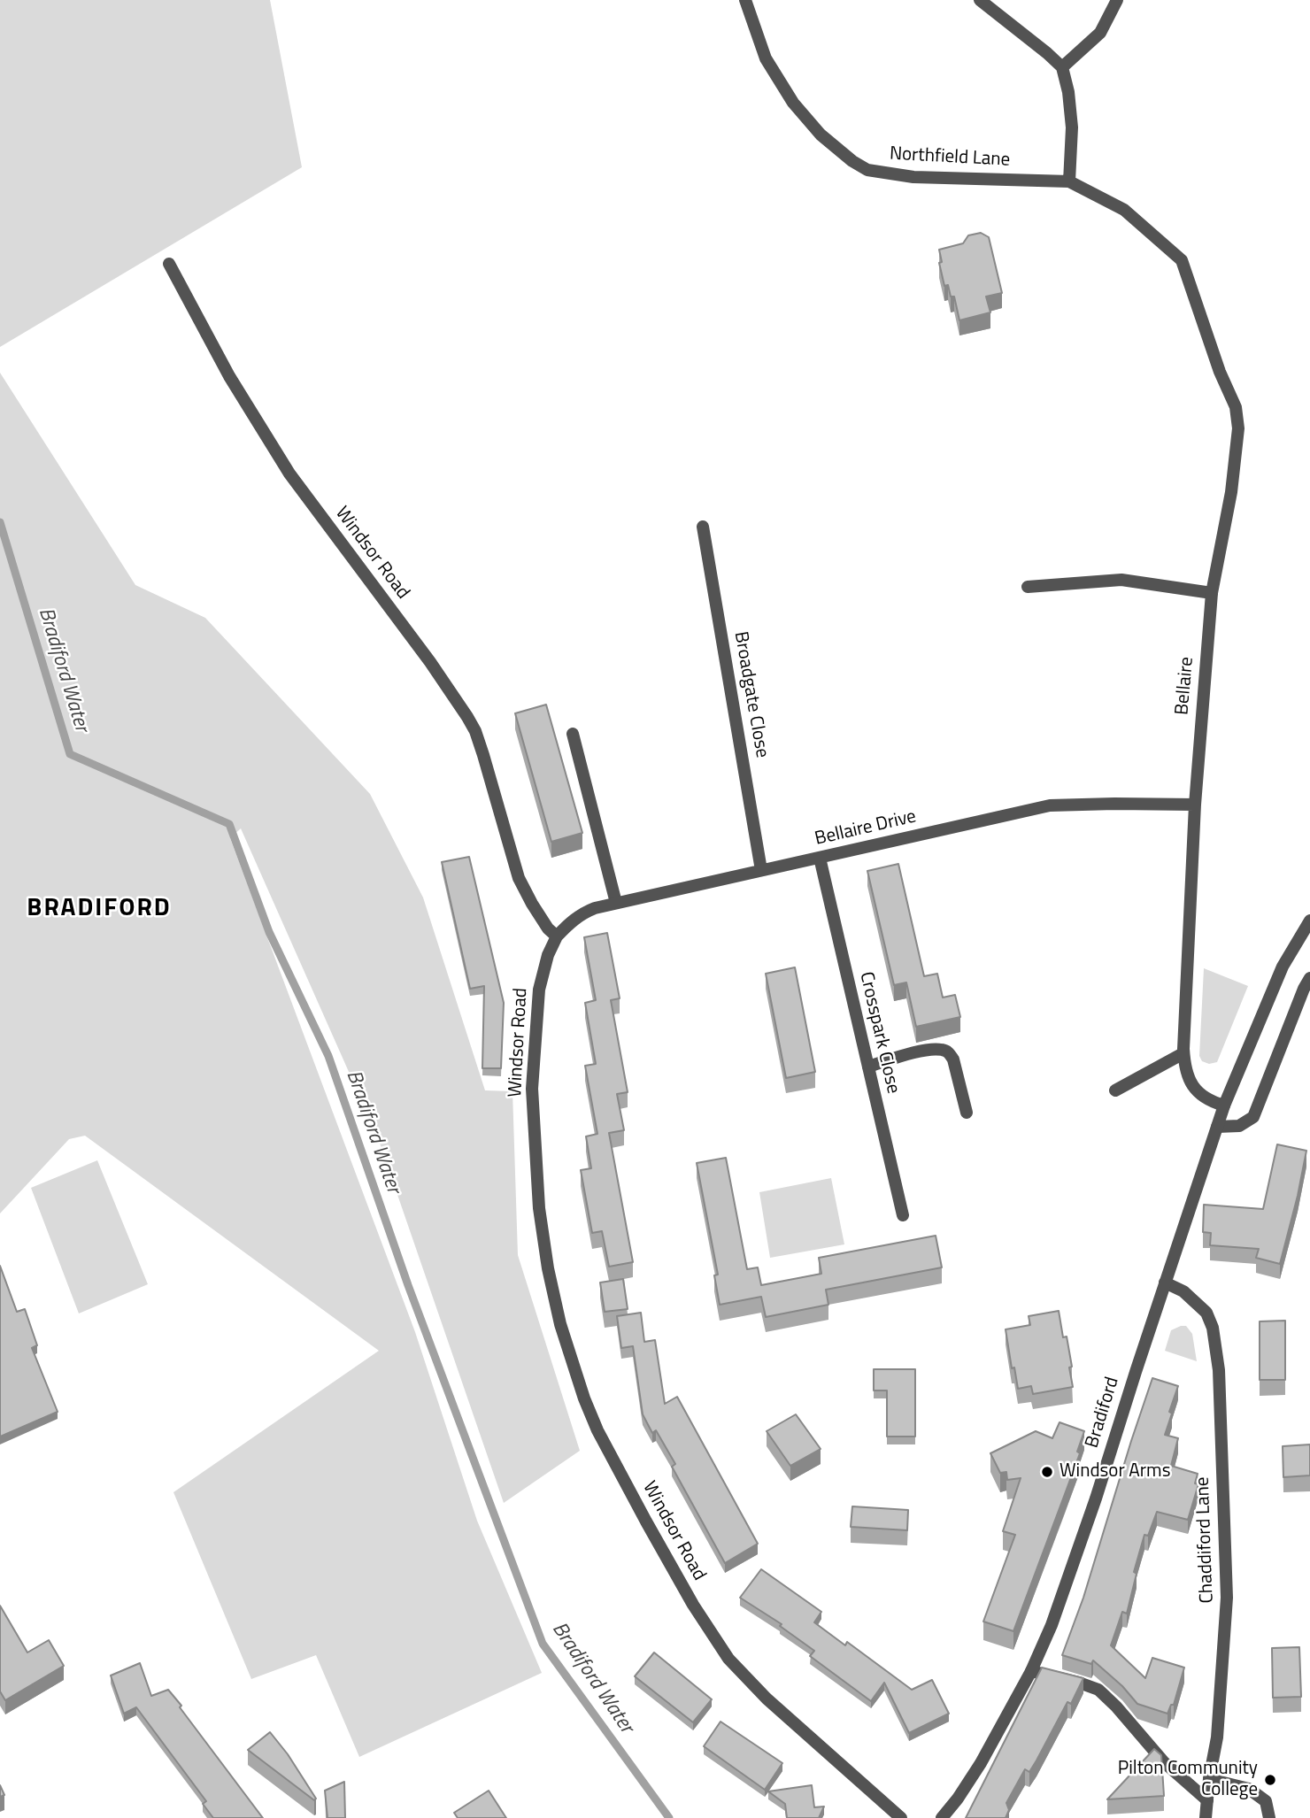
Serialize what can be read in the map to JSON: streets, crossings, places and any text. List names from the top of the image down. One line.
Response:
{"streets":{"street":["Northfield Lane","Windsor Road","Bellaire","Broadgate Close","Bellaire Drive","Crosspark Close","Bradiford","Chaddiford Lane"]},"crossings":[["Northfield Lane","Bellaire"],["Windsor Road","Bellaire Drive"],["Bellaire","Bellaire Drive"],["Bellaire","Bradiford"],["Broadgate Close","Bellaire Drive"],["Bellaire Drive","Crosspark Close"],["Bradiford","Chaddiford Lane"]],"districts":["BRADIFORD"],"water":["Bradiford Water"],"places":["Windsor Arms","Pilton Community College"]}
